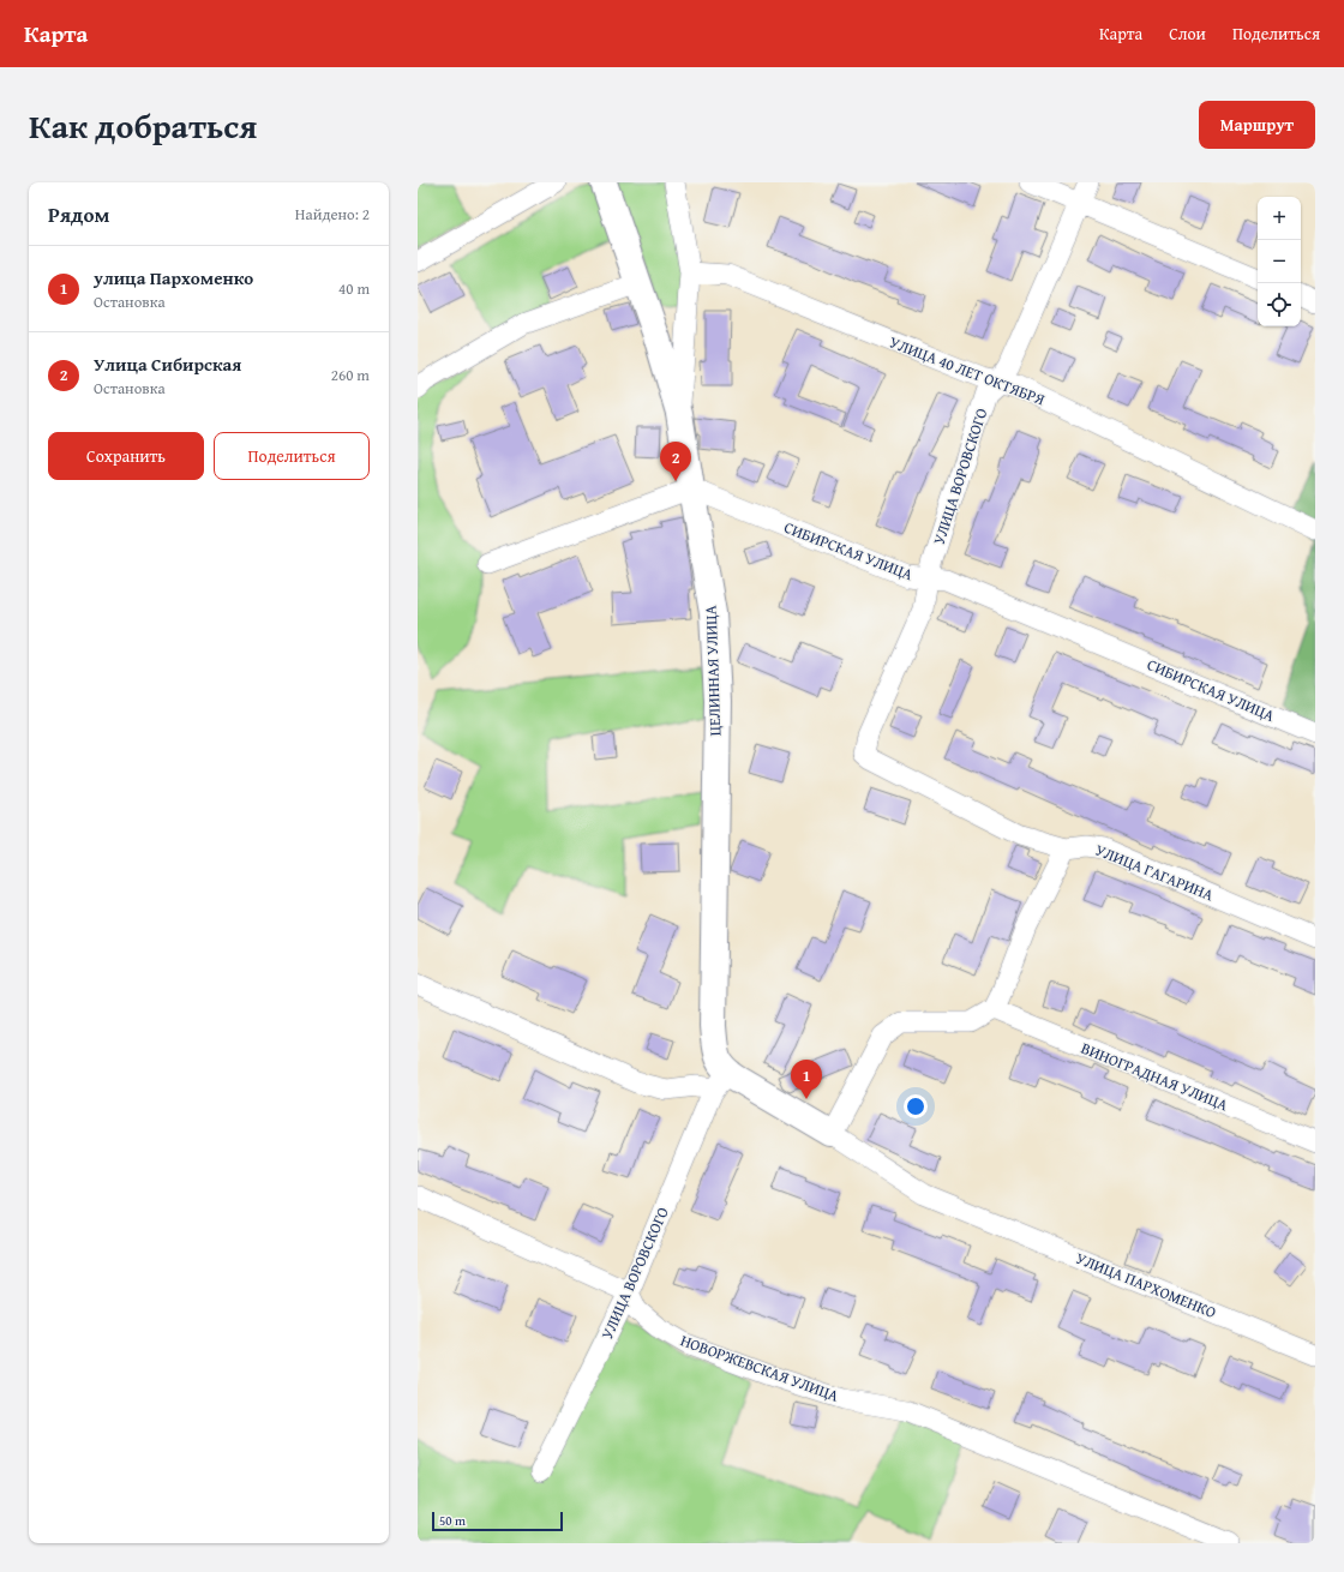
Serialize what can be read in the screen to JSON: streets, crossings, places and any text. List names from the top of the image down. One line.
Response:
{"streets":{"street":["УЛИЦА 40 ЛЕТ ОКТЯБРЯ","УЛИЦА ВОРОВСКОГО","СИБИРСКАЯ УЛИЦА","ЦЕЛИННАЯ УЛИЦА","УЛИЦА ГАГАРИНА","ВИНОГРАДНАЯ УЛИЦА","УЛИЦА ПАРХОМЕНКО","НОВОРЖЕВСКАЯ УЛИЦА"]},"crossings":[["УЛИЦА 40 ЛЕТ ОКТЯБРЯ","УЛИЦА ВОРОВСКОГО"],["УЛИЦА 40 ЛЕТ ОКТЯБРЯ","ЦЕЛИННАЯ УЛИЦА"],["УЛИЦА ВОРОВСКОГО","СИБИРСКАЯ УЛИЦА"],["УЛИЦА ВОРОВСКОГО","ЦЕЛИННАЯ УЛИЦА"],["УЛИЦА ВОРОВСКОГО","УЛИЦА ГАГАРИНА"],["УЛИЦА ВОРОВСКОГО","УЛИЦА ПАРХОМЕНКО"],["УЛИЦА ВОРОВСКОГО","НОВОРЖЕВСКАЯ УЛИЦА"],["СИБИРСКАЯ УЛИЦА","ЦЕЛИННАЯ УЛИЦА"],["ЦЕЛИННАЯ УЛИЦА","УЛИЦА ПАРХОМЕНКО"]],"scale_bar":"50 m","page":{"header":"Карта","nav":["Карта","Слои","Поделиться"],"title":"Как добраться","buttons":["Маршрут",["Сохранить","Поделиться"]],"heading":["Рядом","Найдено: 2"],"map_buttons":["+","−"],"list":[{"mark":"1","name":"улица Пархоменко","note":"Остановка","value":"40 m"},{"mark":"2","name":"Улица Сибирская","note":"Остановка","value":"260 m"}],"pins":["2","1"],"scale":"50 m"}}
